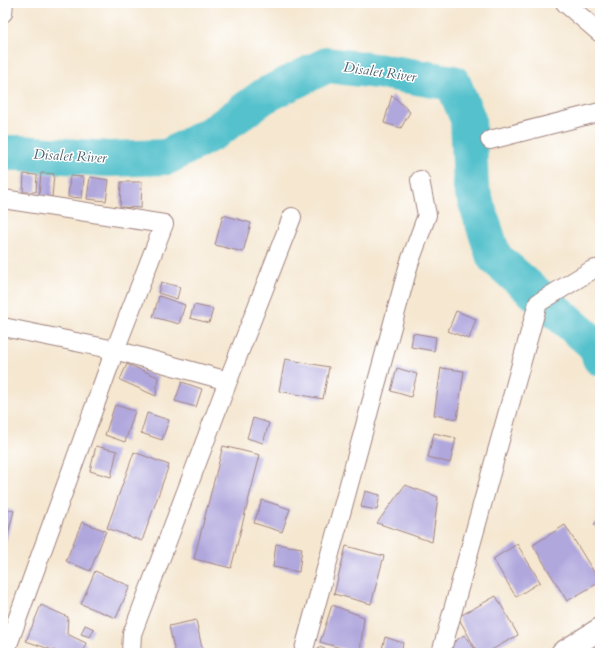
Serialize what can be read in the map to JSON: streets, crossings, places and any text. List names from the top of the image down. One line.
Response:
{"water":["Disalet River"]}
